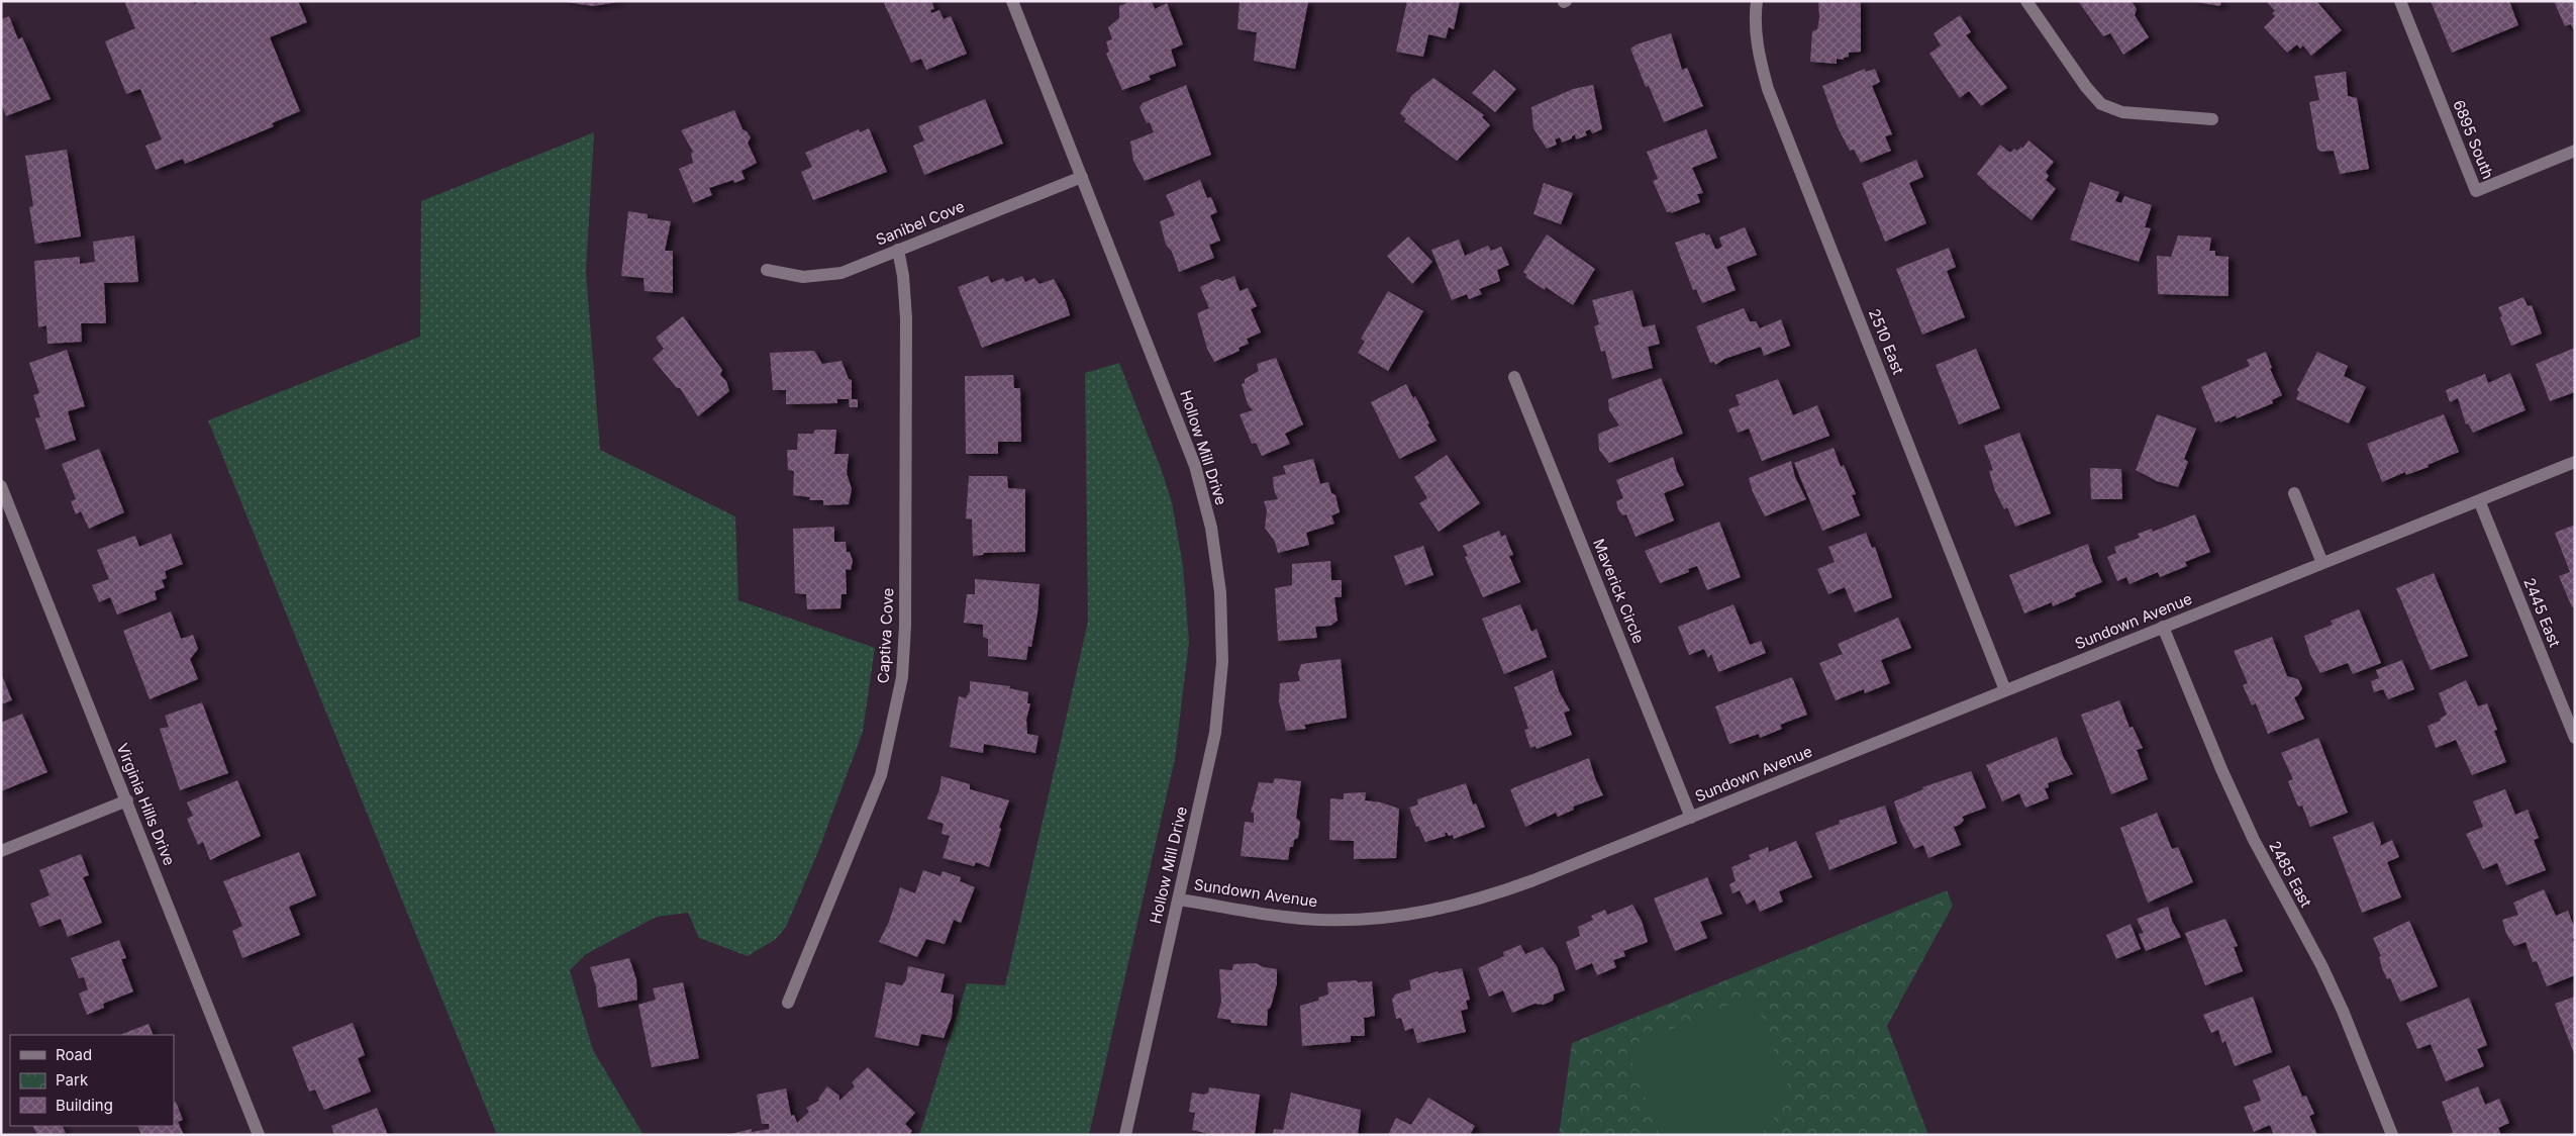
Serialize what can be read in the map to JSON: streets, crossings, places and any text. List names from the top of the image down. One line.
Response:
{"streets":{"street":["6895 South","Sanibel Cove","2510 East","Hollow Mill Drive","Maverick Circle","2445 East","Sundown Avenue","Captiva Cove","Virginia Hills Drive","2485 East"]},"crossings":[["Sanibel Cove","Hollow Mill Drive"],["Sanibel Cove","Captiva Cove"],["2510 East","Sundown Avenue"],["Hollow Mill Drive","Sundown Avenue"],["Maverick Circle","Sundown Avenue"],["2445 East","Sundown Avenue"],["Sundown Avenue","2485 East"]],"legend":["Road","Park","Building"]}
